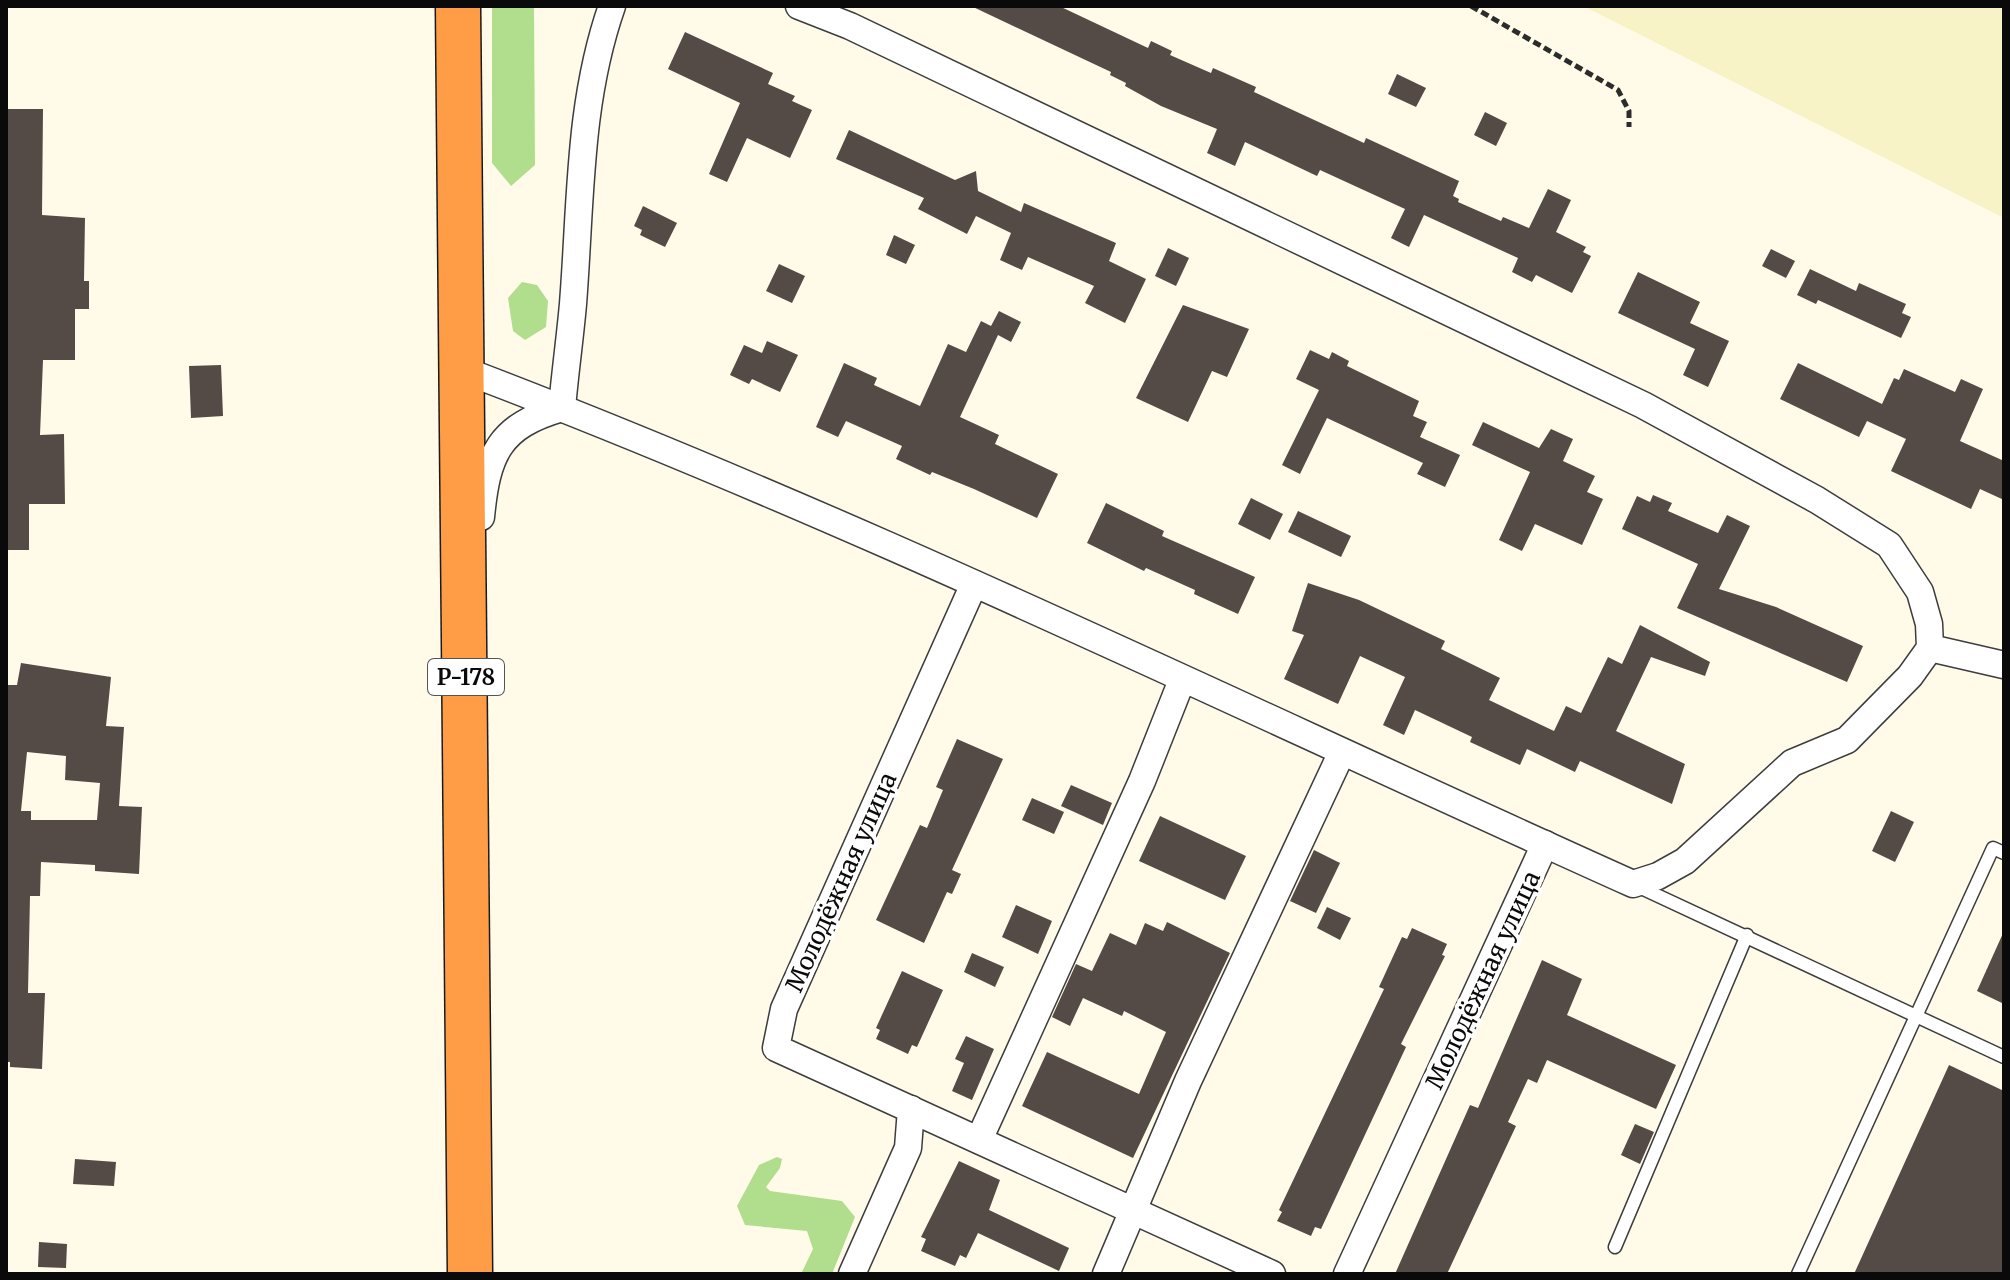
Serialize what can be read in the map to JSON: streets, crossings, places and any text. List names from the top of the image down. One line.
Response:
{"streets":{"highway":["Р-178"],"street":["Молодёжная улица"]},"crossings":[["Р-178","Молодёжная улица"]]}
